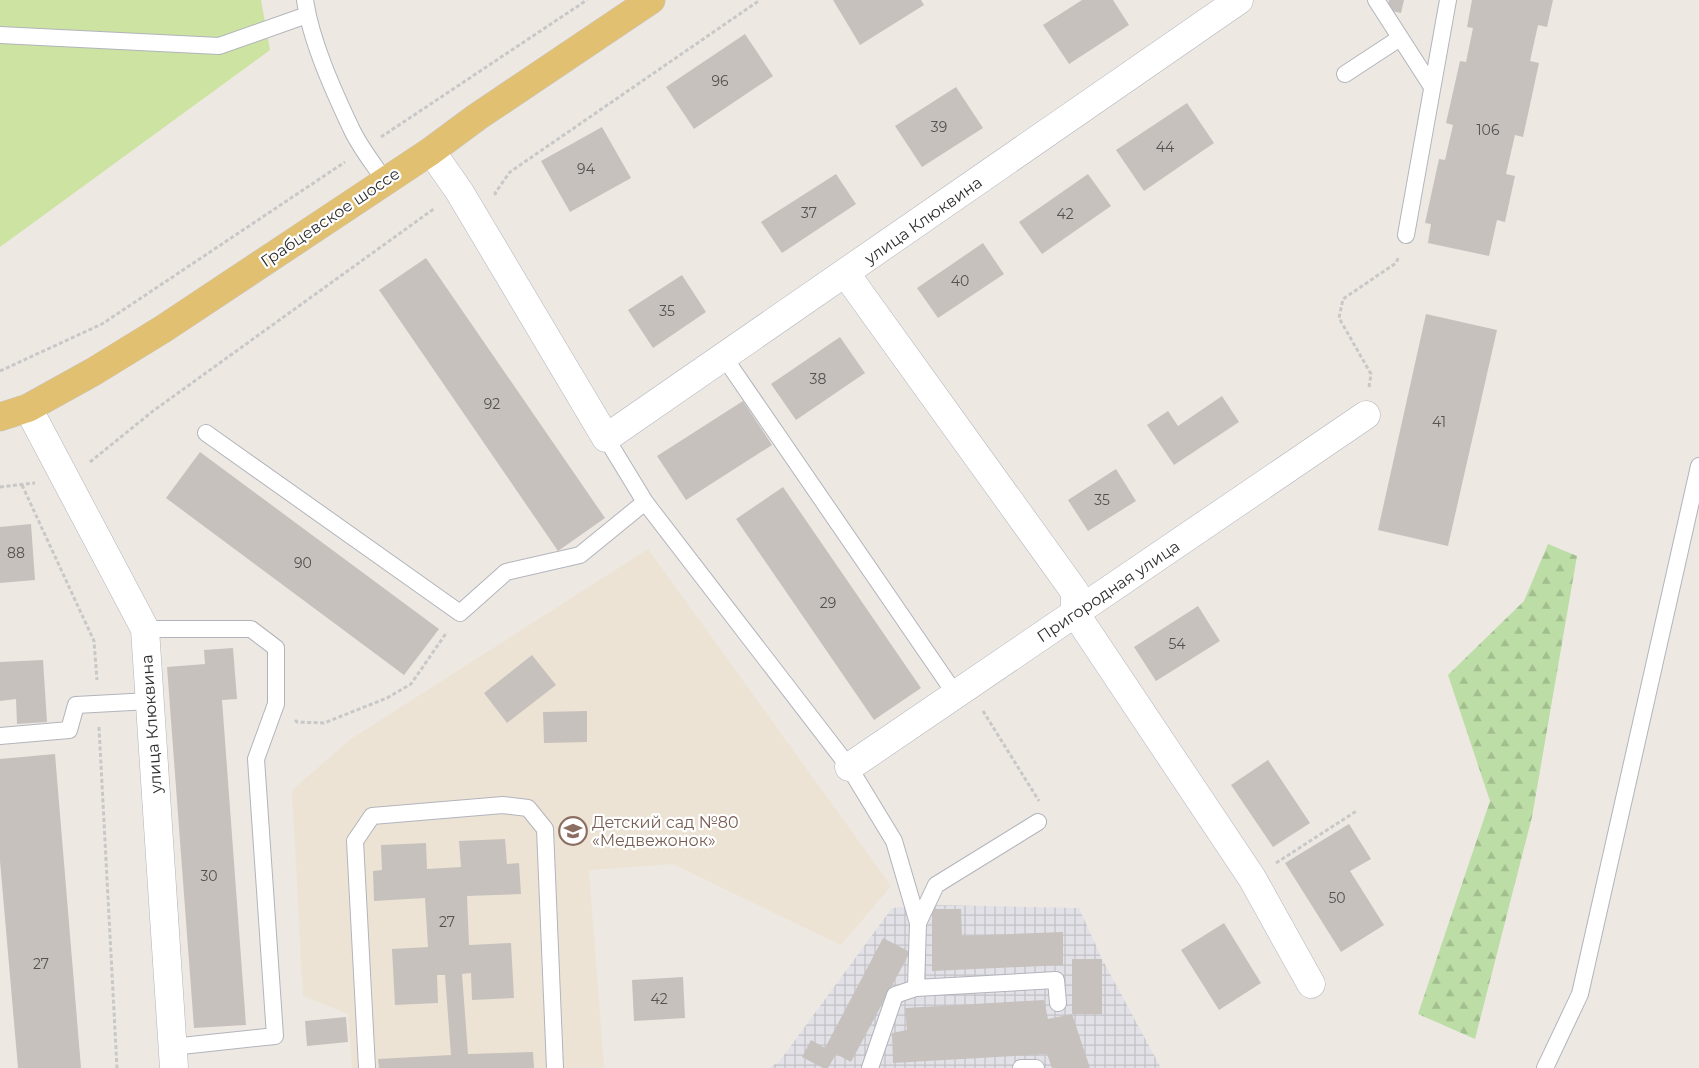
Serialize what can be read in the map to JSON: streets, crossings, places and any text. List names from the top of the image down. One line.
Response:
{"streets":{"main road":["Грабцевское шоссе"],"street":["улица Клюквина","Пригородная улица"]},"crossings":[["Грабцевское шоссе","улица Клюквина"]],"places":{"school or university":["Детский сад №80 «Медвежонок»"]},"house_numbers":["96","39","106","44","94","37","42","40","35","38","92","41","35","88","90","29","54","30","50","27","27","42"]}
